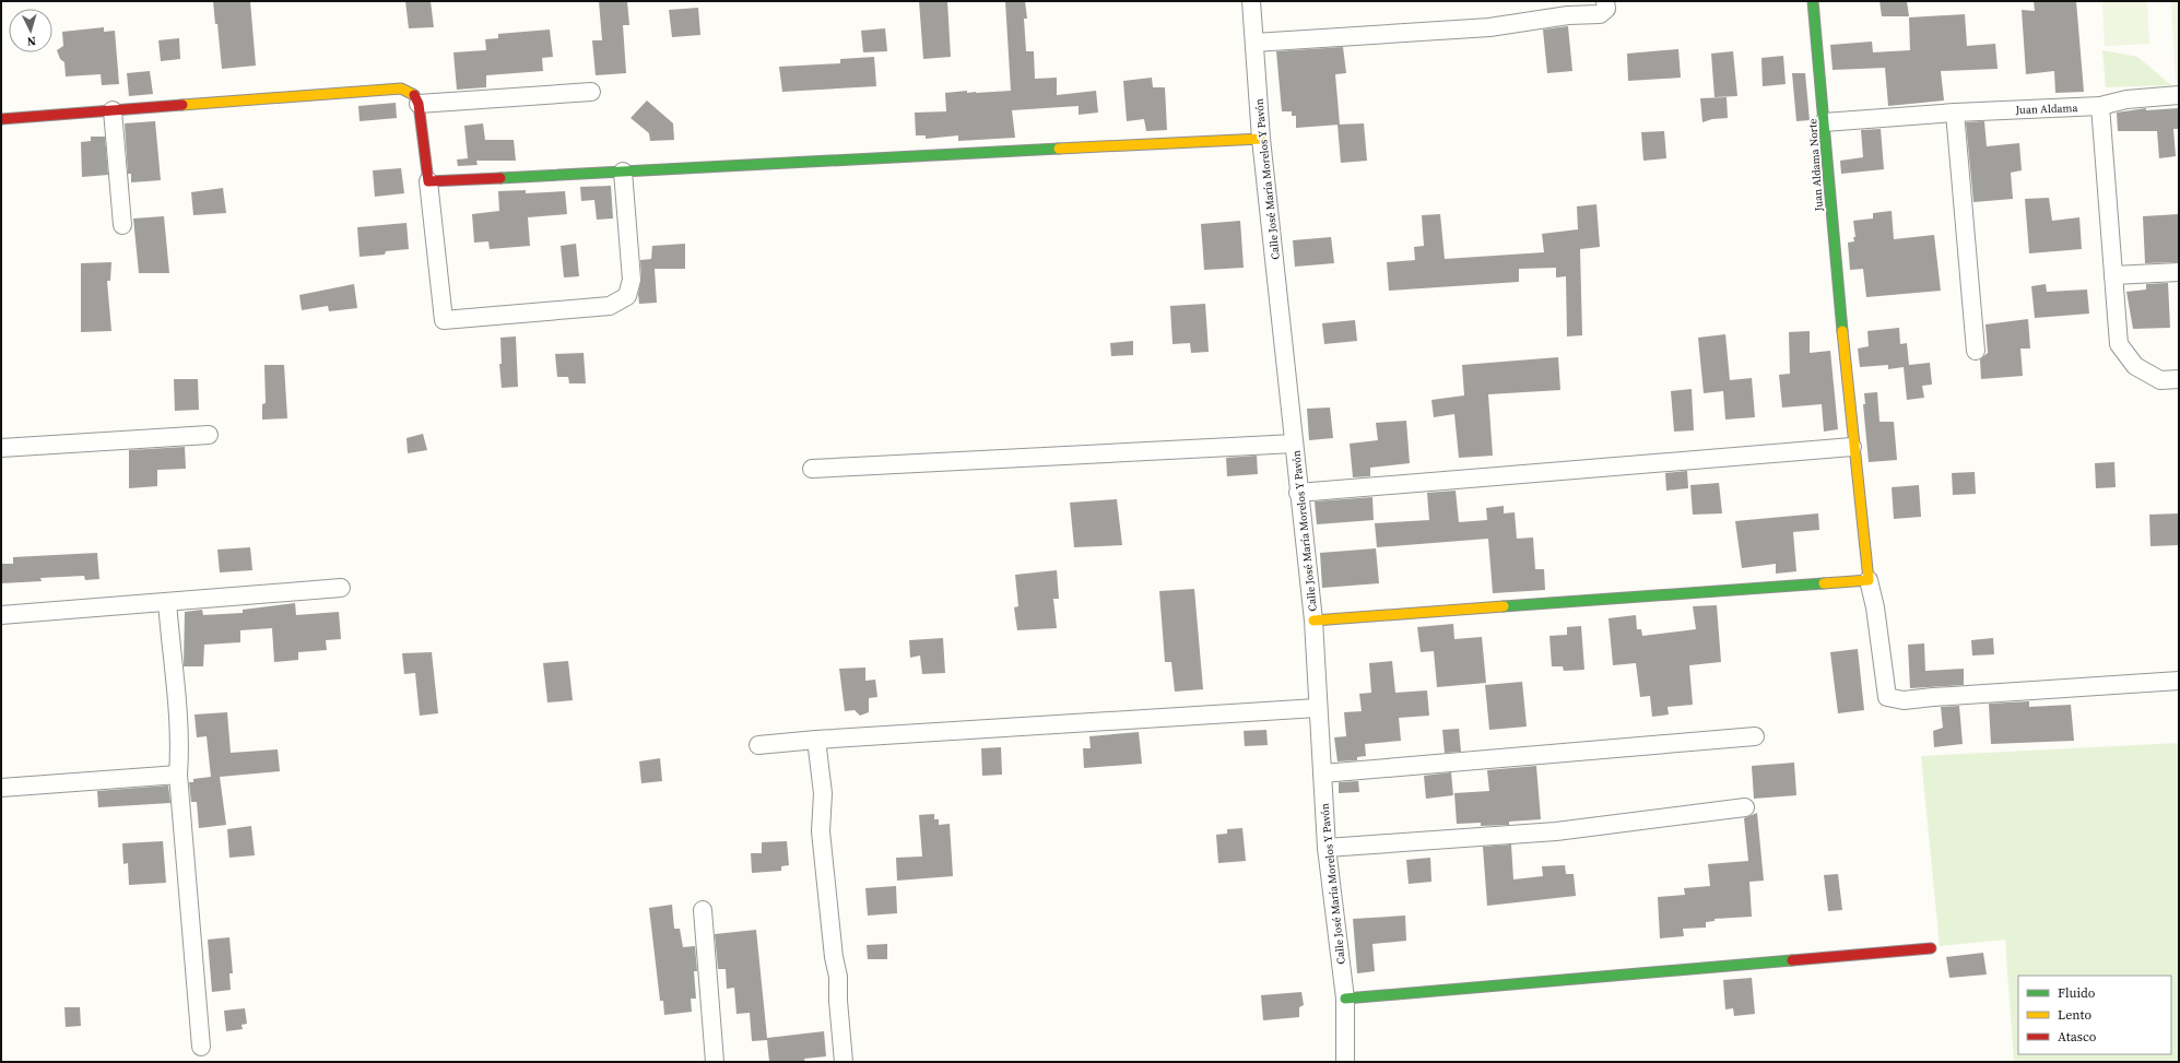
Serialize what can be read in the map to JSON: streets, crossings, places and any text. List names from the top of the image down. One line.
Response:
{"streets":{"street":["Juan Aldama","Juan Aldama Norte","Calle José María Morelos Y Pavón"]},"crossings":[["Juan Aldama","Juan Aldama Norte"]],"legend":["Fluido","Lento","Atasco"],"north":"bottom"}
